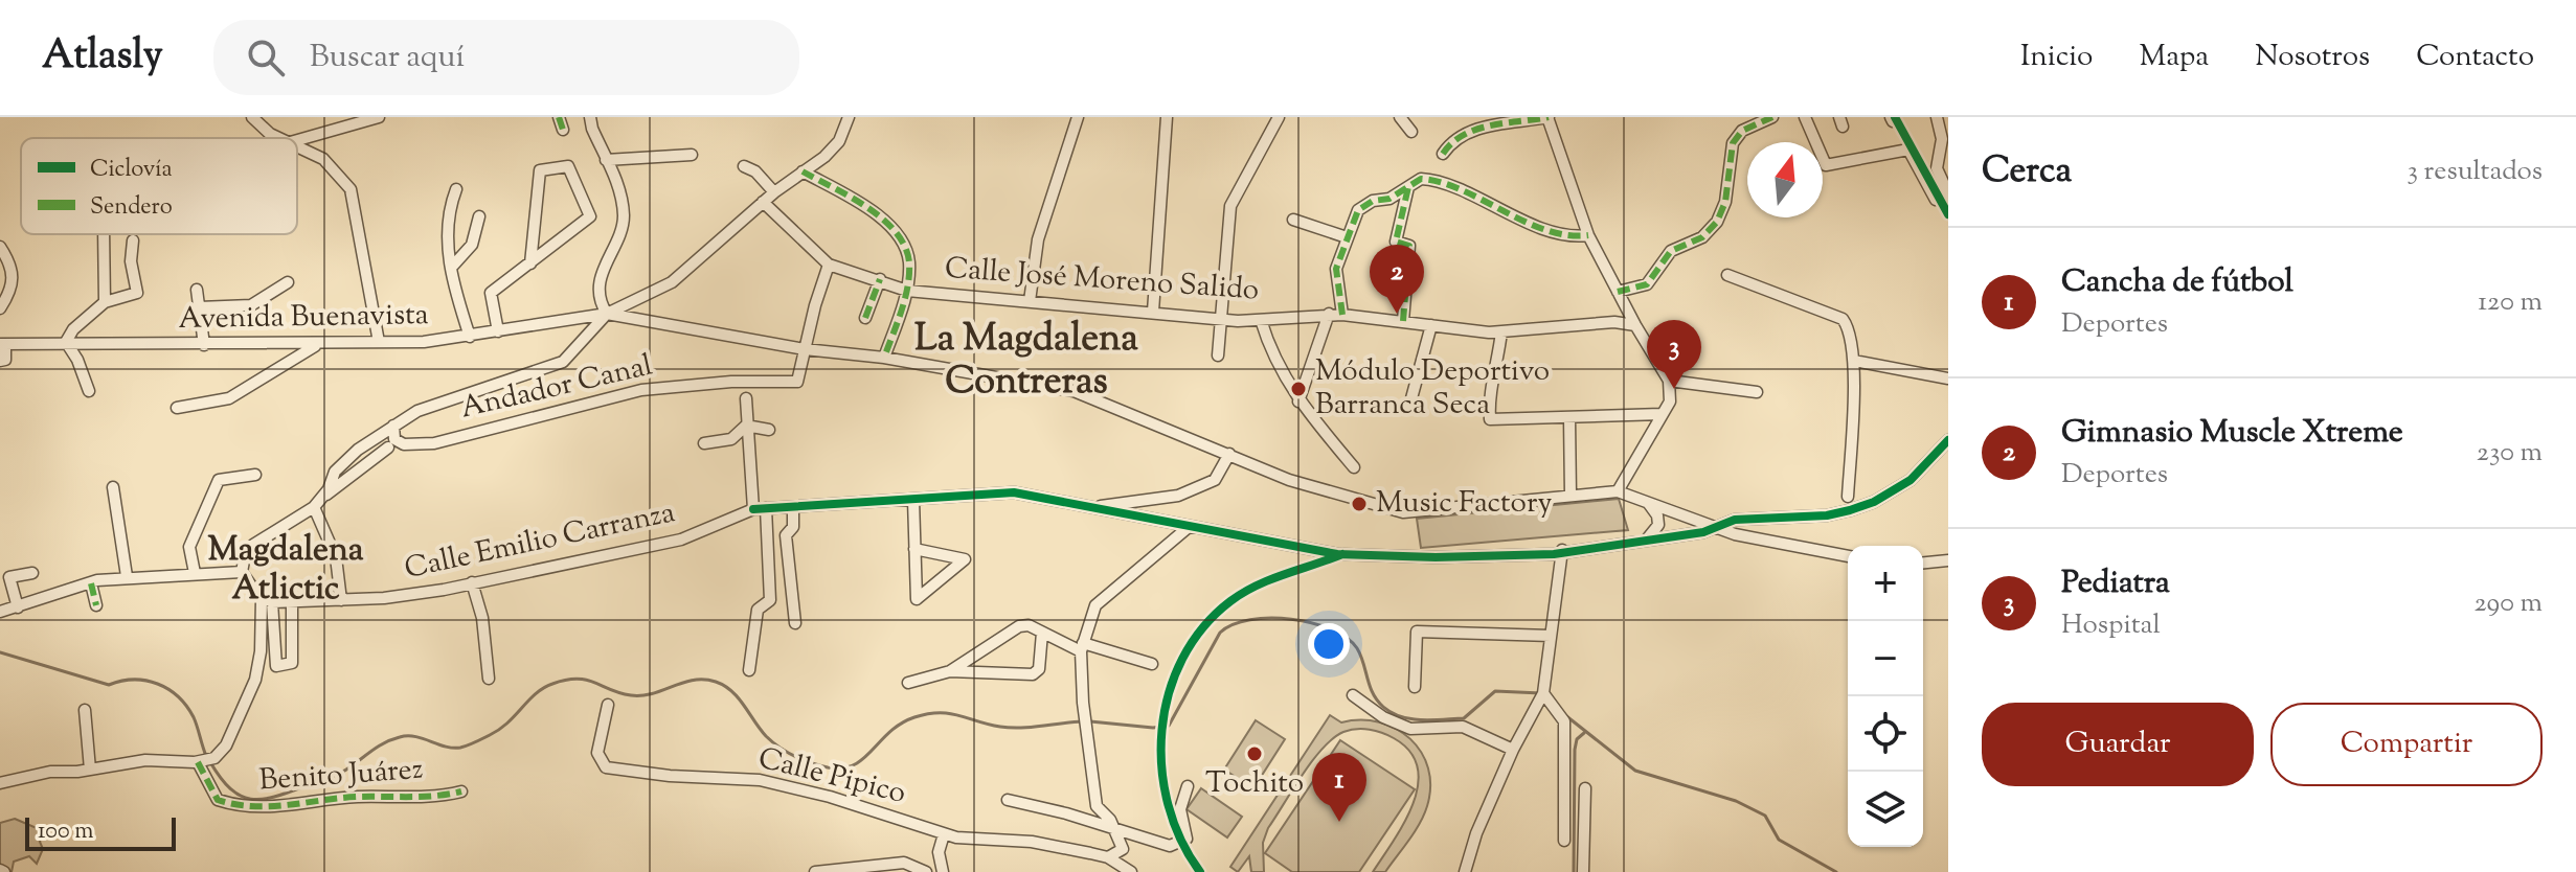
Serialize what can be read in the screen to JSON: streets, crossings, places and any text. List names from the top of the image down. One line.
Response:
{"streets":{"street":["Calle José Moreno Salido","Avenida Buenavista","Andador Canal","Calle Emilio Carranza","Benito Juárez","Calle Pipico"]},"districts":["La Magdalena Contreras","Magdalena Atlictic"],"places":["Módulo Deportivo Barranca Seca","Music Factory","Tochito"],"legend":["Ciclovía","Sendero"],"scale_bar":"100 m","north":"top","page":{"header":"Atlasly","search":"Buscar aquí","nav":["Inicio","Mapa","Nosotros","Contacto"],"heading":["Cerca","3 resultados"],"list":[{"mark":"1","name":"Cancha de fútbol","note":"Deportes","value":"120 m"},{"mark":"2","name":"Gimnasio Muscle Xtreme","note":"Deportes","value":"230 m"},{"mark":"3","name":"Pediatra","note":"Hospital","value":"290 m"}],"pins":["2","3","1"],"map_buttons":["+","−"],"buttons":["Guardar","Compartir"],"scale":"100 m"}}
